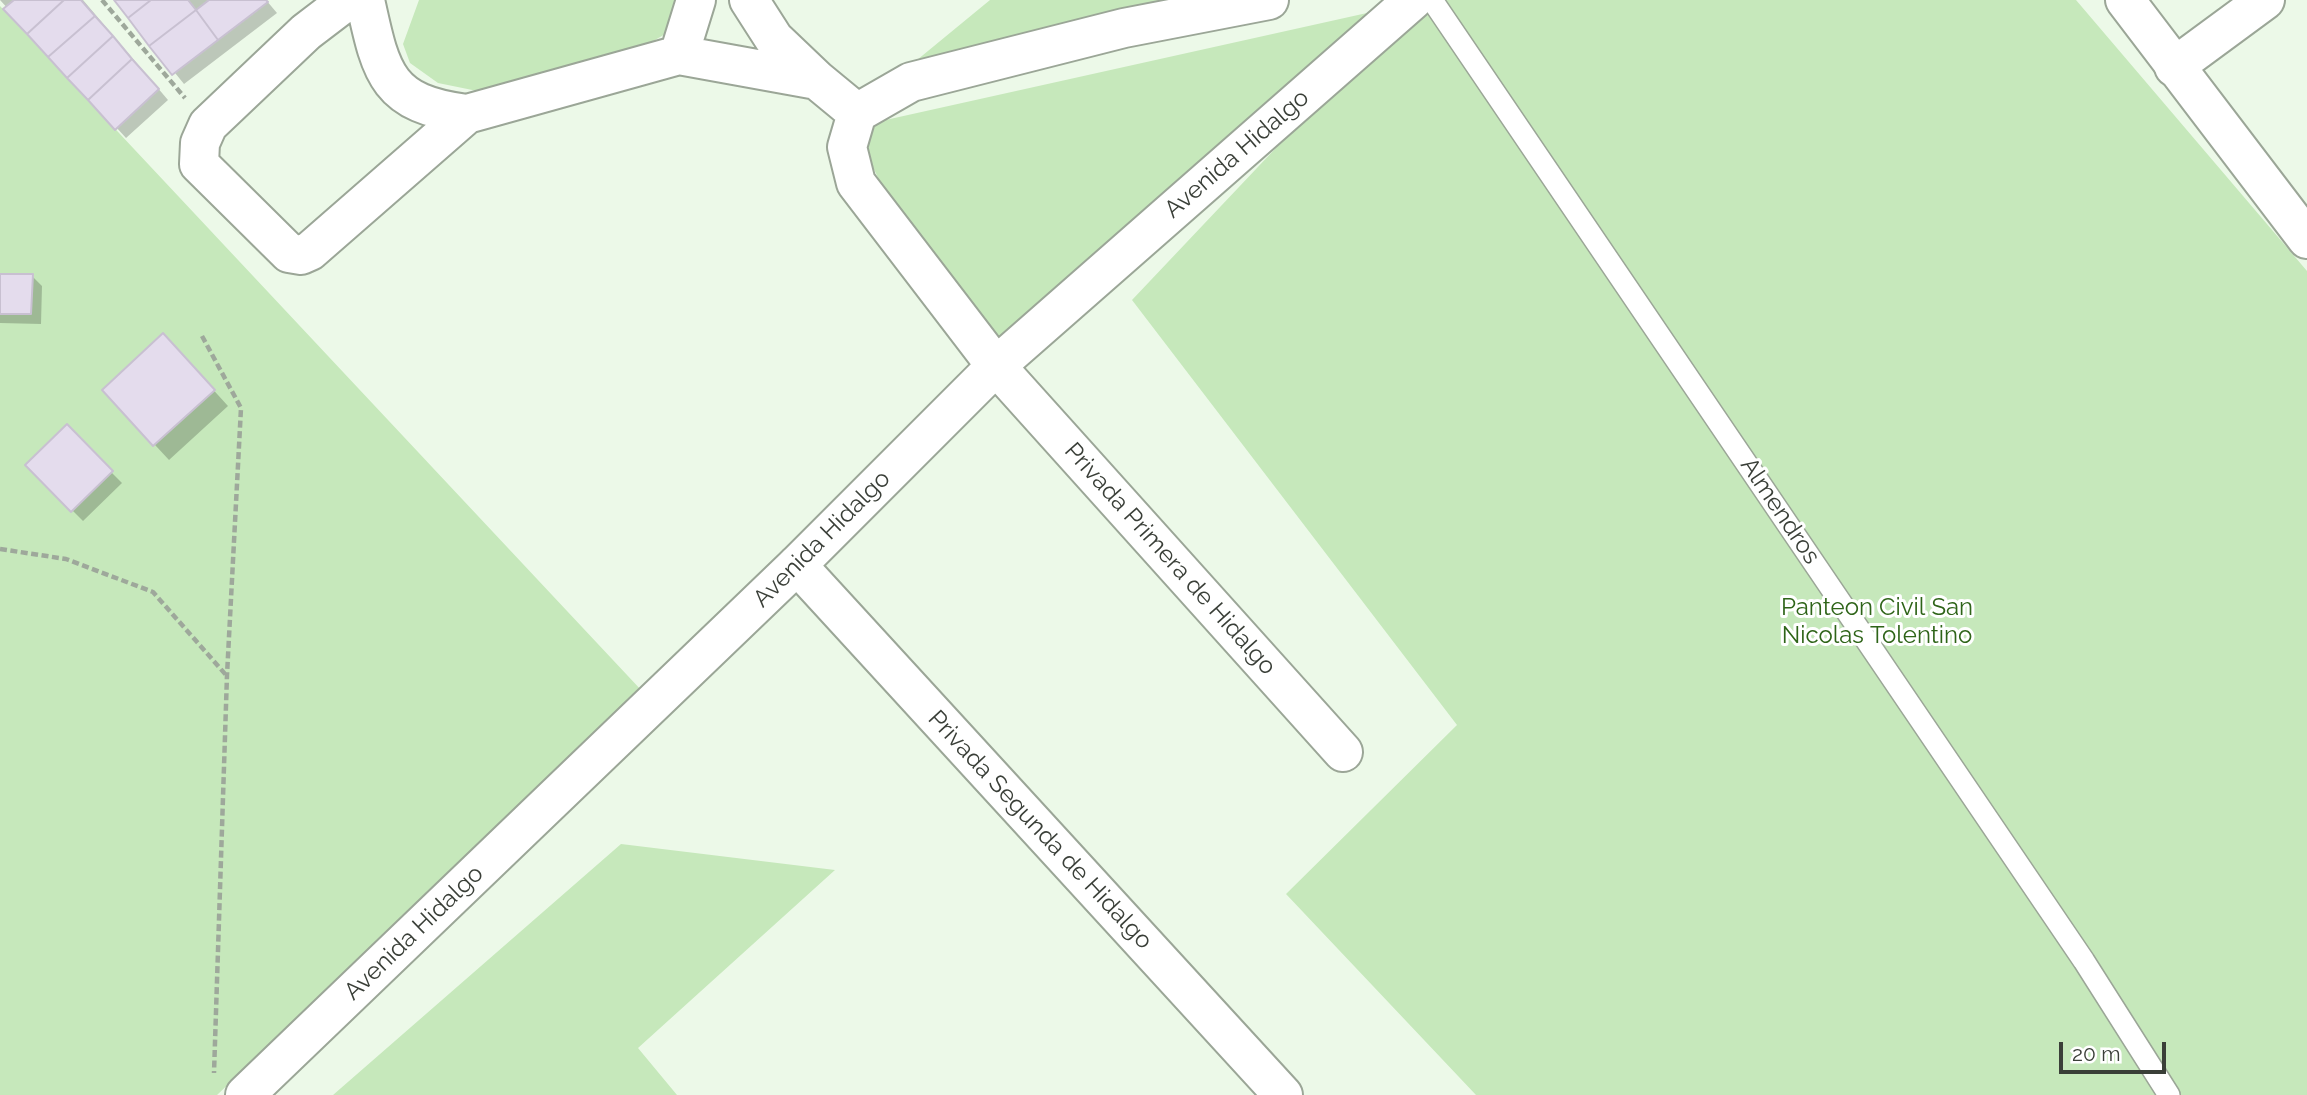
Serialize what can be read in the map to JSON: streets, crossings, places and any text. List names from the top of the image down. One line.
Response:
{"streets":{"street":["Avenida Hidalgo","Privada Primera de Hidalgo","Privada Segunda de Hidalgo"],"lane":["Almendros"]},"crossings":[["Avenida Hidalgo","Privada Primera de Hidalgo"],["Avenida Hidalgo","Privada Segunda de Hidalgo"]],"parks":["Panteon Civil San Nicolas Tolentino"],"scale_bar":"20 m"}
